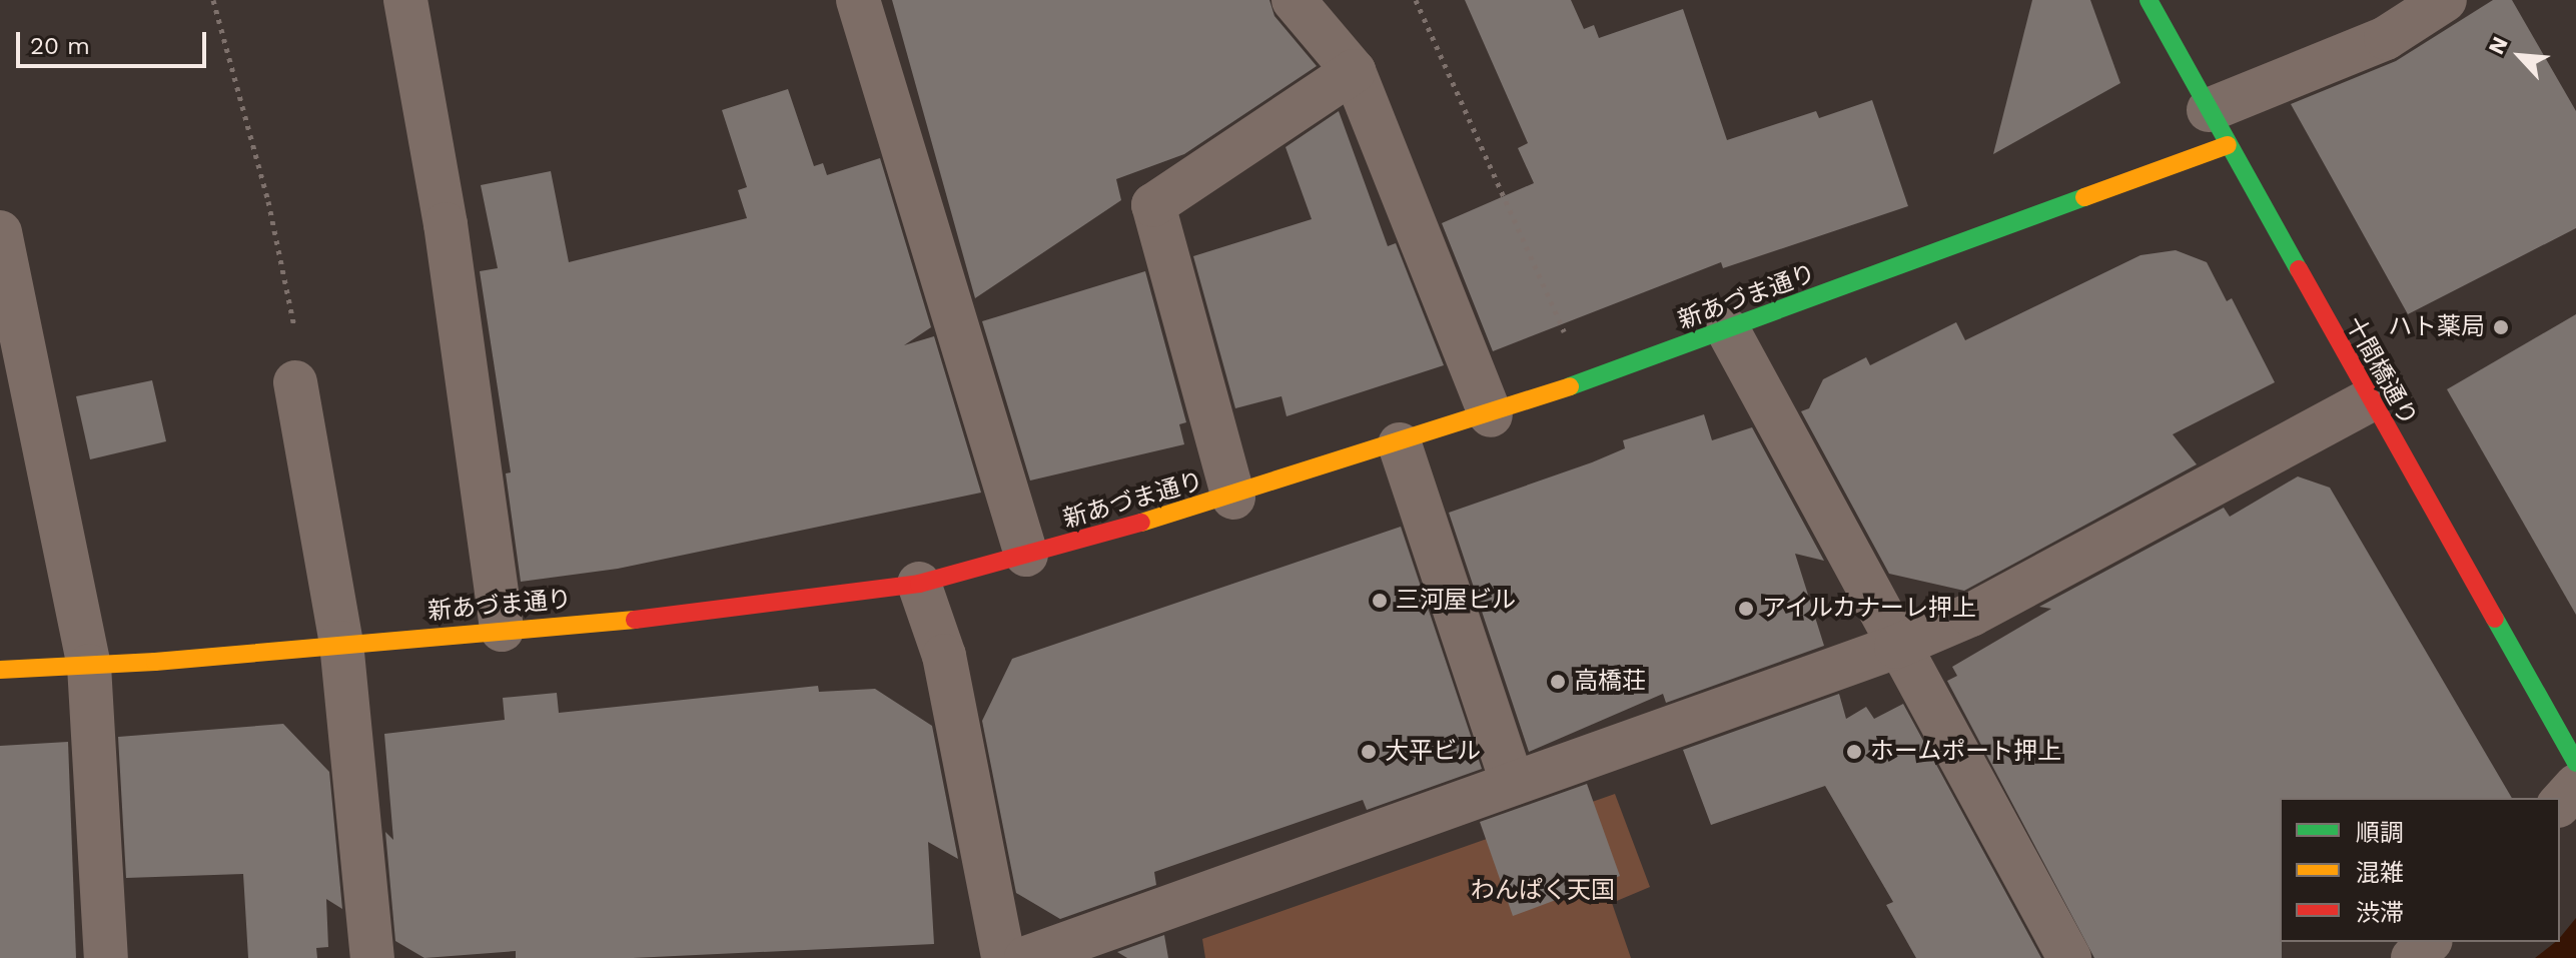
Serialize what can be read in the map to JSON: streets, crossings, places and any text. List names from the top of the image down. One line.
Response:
{"streets":{"street":["新あづま通り","十間橋通り"]},"crossings":[["新あづま通り","十間橋通り"]],"parks":["わんぱく天国"],"places":["ハト薬局","三河屋ビル","アイルカナーレ押上","高橋荘","大平ビル","ホームポート押上"],"legend":["順調","混雑","渋滞"],"scale_bar":"20 m","north":"top left"}
